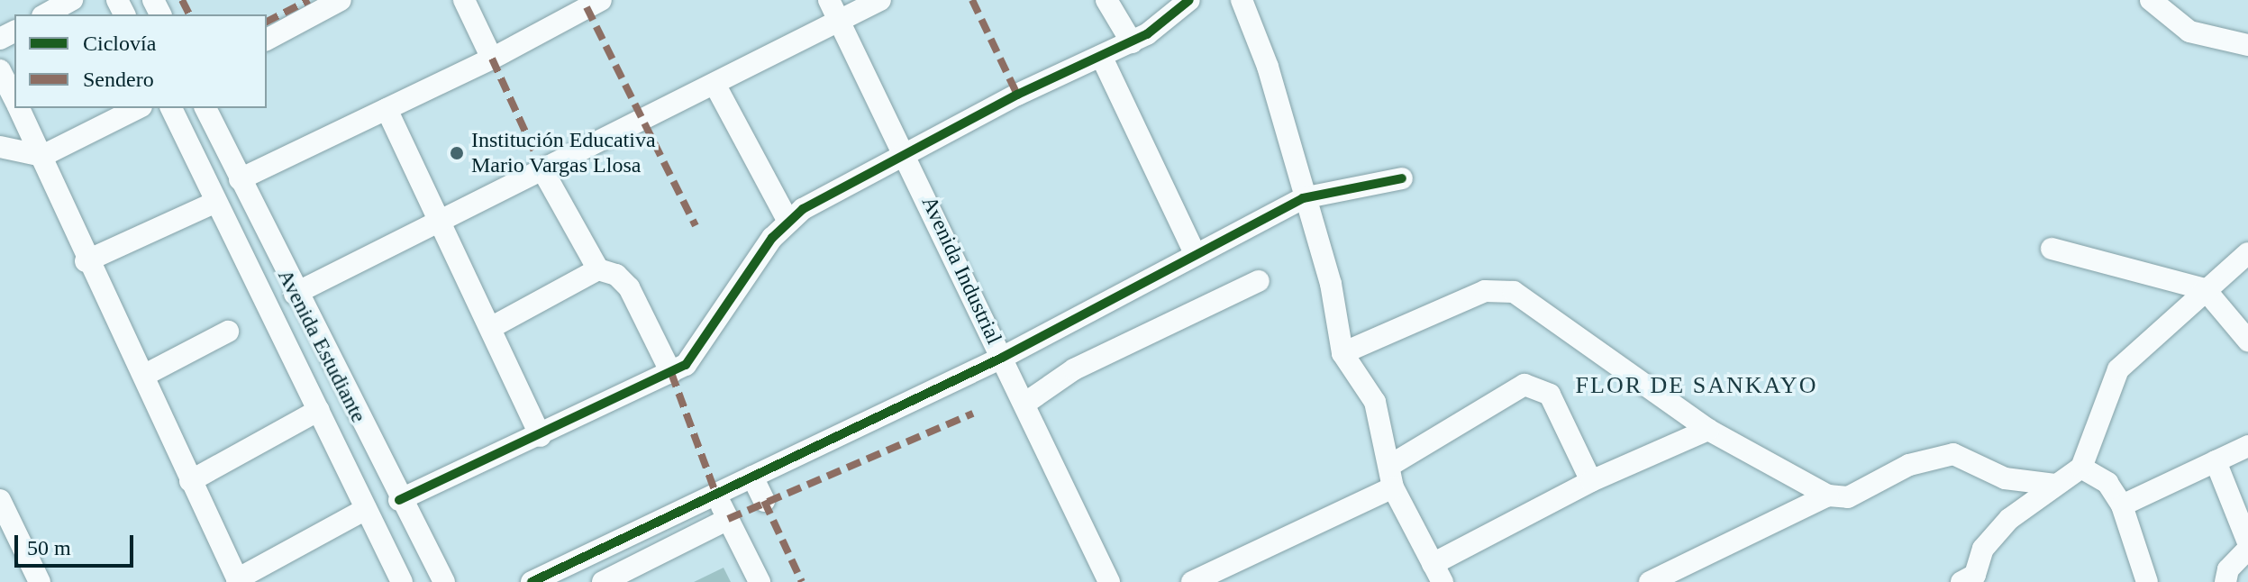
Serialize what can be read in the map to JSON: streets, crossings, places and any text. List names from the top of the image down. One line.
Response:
{"streets":{"street":["Avenida Industrial","Avenida Estudiante"]},"districts":["FLOR DE SANKAYO"],"places":["Institución Educativa Mario Vargas Llosa"],"legend":["Ciclovía","Sendero"],"scale_bar":"50 m"}
